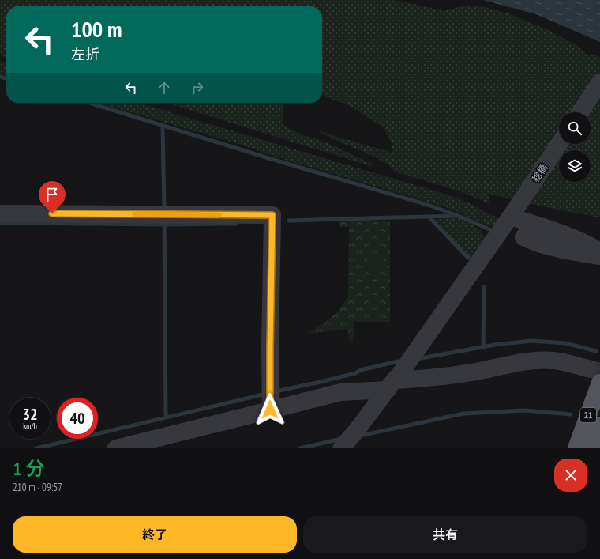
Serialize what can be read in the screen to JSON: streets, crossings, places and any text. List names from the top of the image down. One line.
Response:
{"streets":{"main road":["21"],"street":["稔橋"]},"page":{"turn":["100 m","左折"],"speed":"32 km/h","limit":"40","heading":["1 分","210 m · 09:57"],"buttons":["終了","共有"]}}
